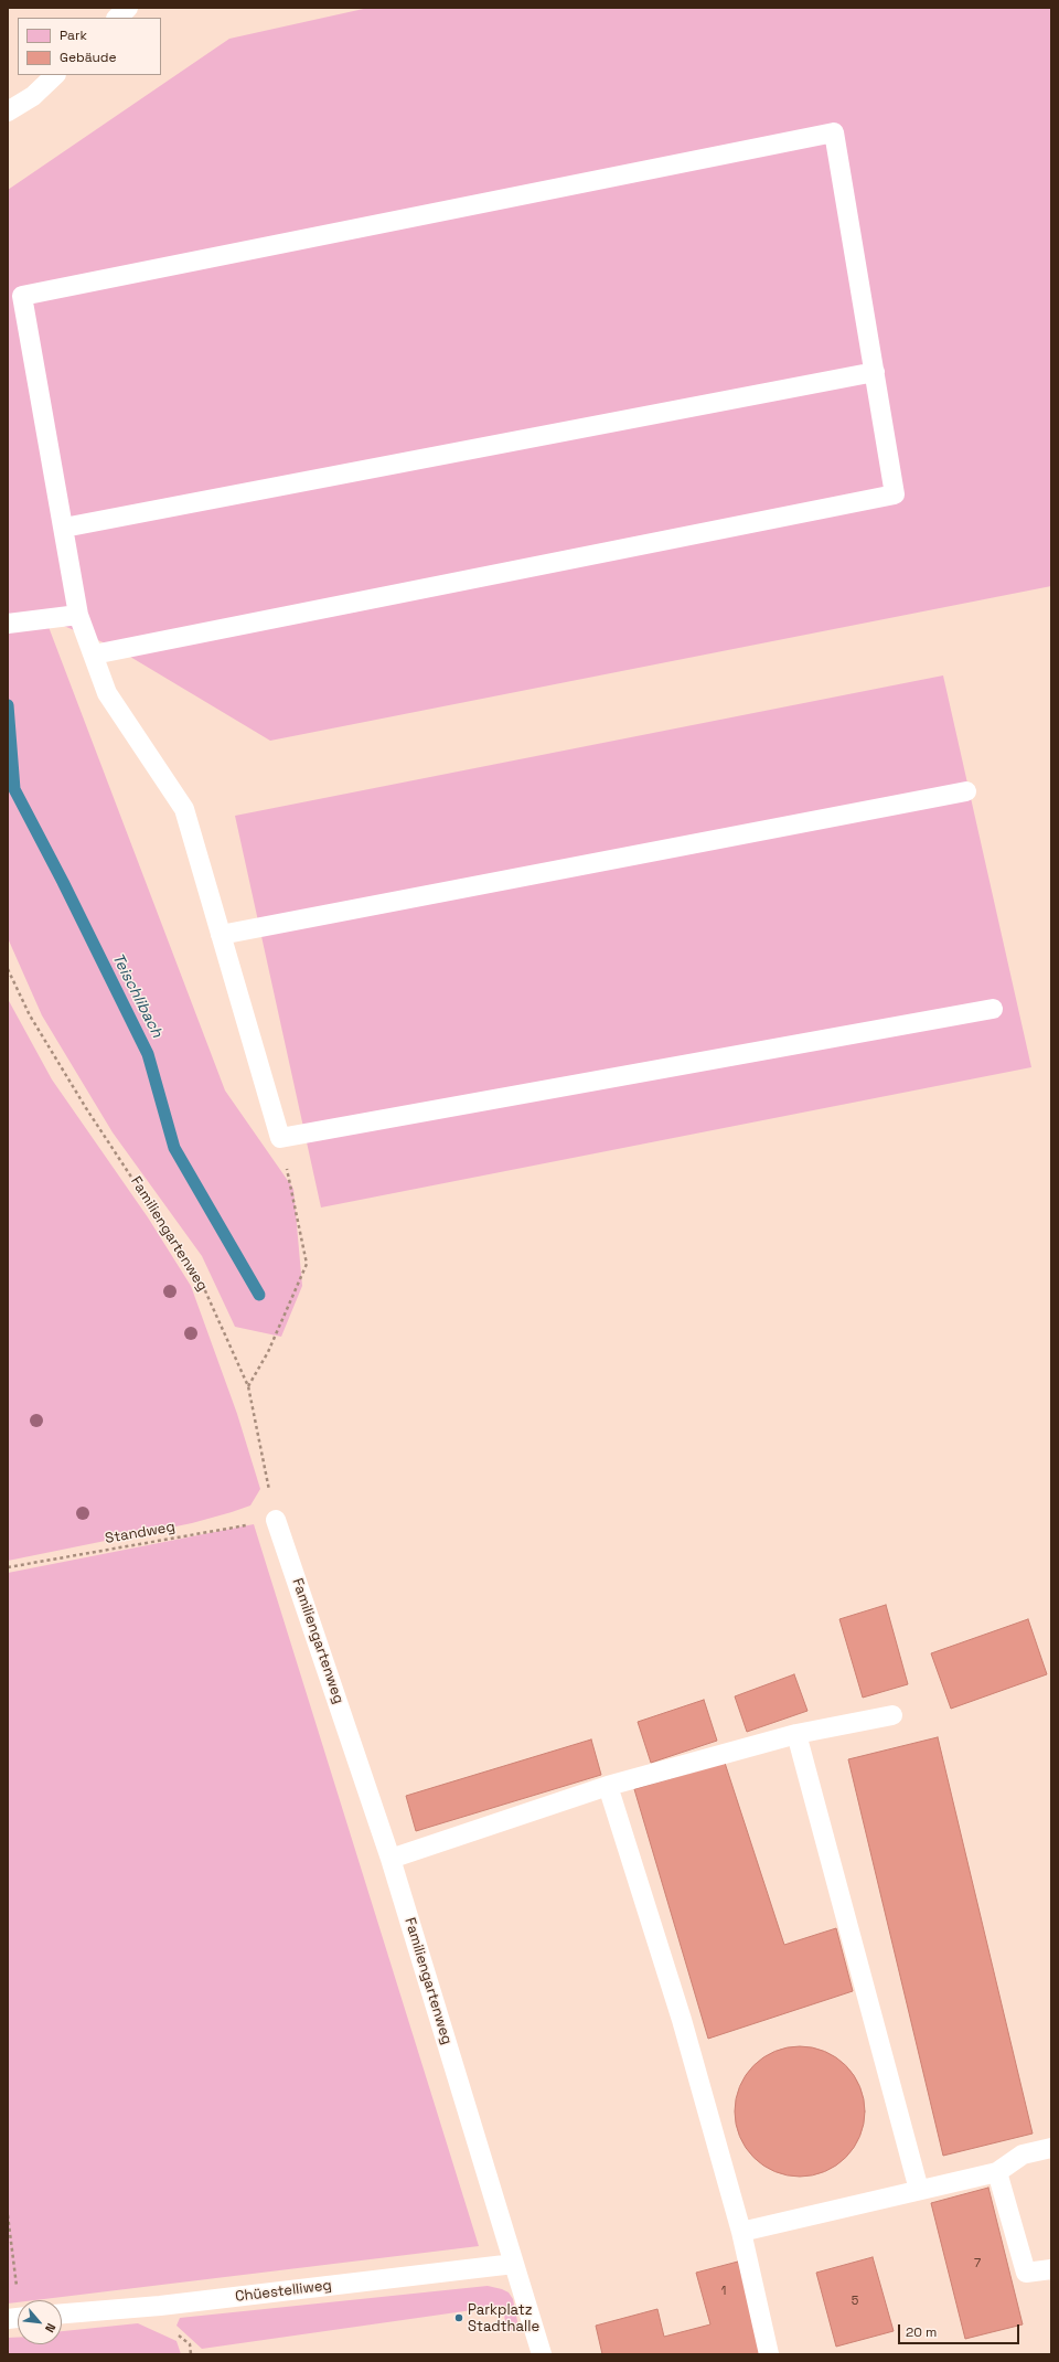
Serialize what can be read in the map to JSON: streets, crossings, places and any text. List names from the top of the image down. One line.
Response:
{"streets":{"lane":["Familiengartenweg","Chüestelliweg"],"path":["Standweg"]},"crossings":[["Familiengartenweg","Standweg"],["Familiengartenweg","Chüestelliweg"]],"water":["Teischlibach"],"places":["Parkplatz Stadthalle"],"house_numbers":["7","1","5"],"legend":["Park","Gebäude"],"scale_bar":"20 m","north":"bottom right"}
